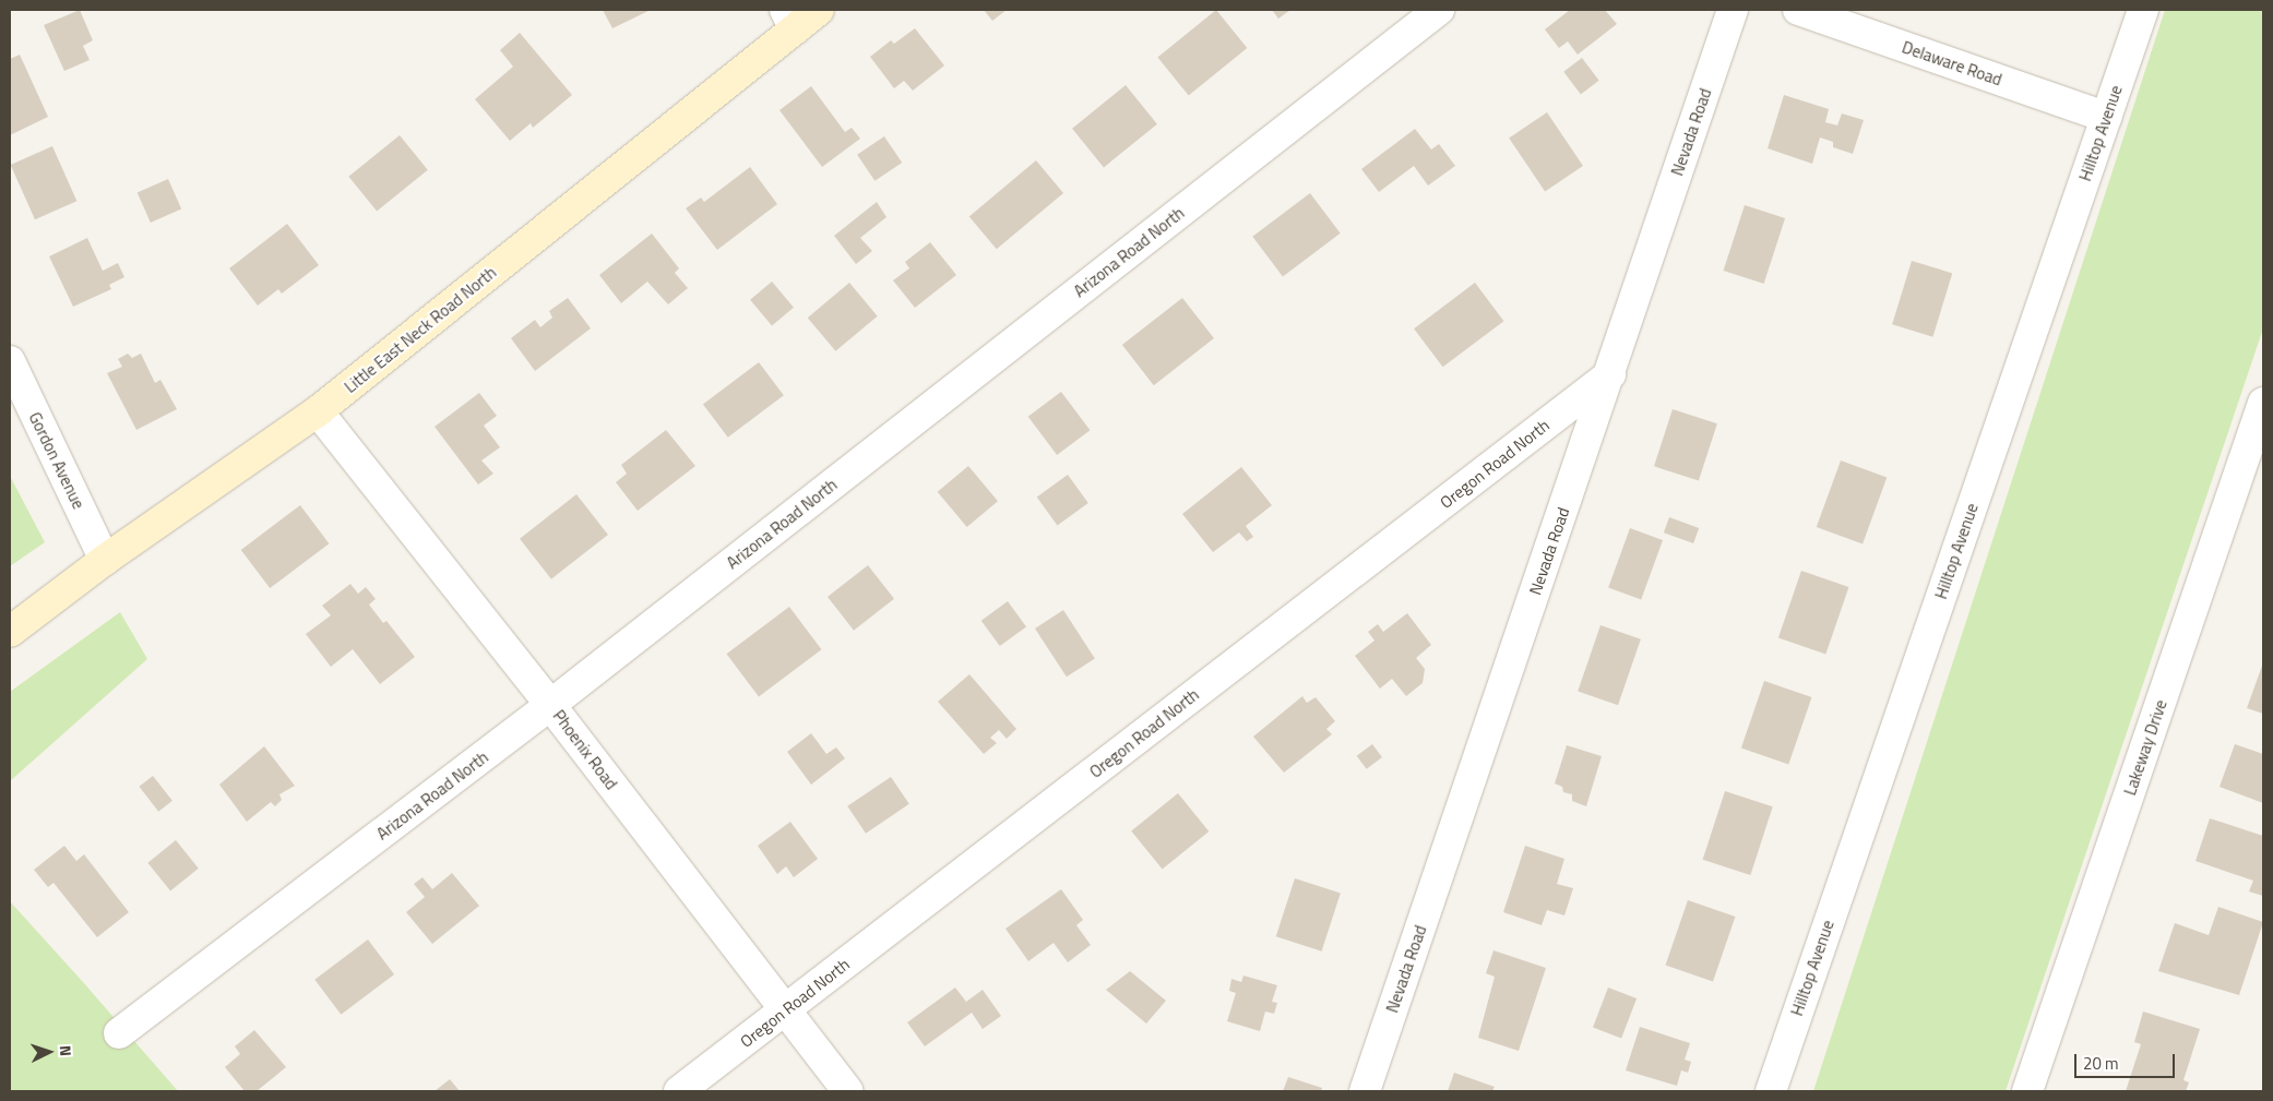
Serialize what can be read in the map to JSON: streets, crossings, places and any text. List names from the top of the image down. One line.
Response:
{"streets":{"main road":["Little East Neck Road North"],"street":["Delaware Road","Nevada Road","Hilltop Avenue","Arizona Road North","Gordon Avenue","Oregon Road North","Lakeway Drive","Phoenix Road"]},"crossings":[["Delaware Road","Hilltop Avenue"],["Nevada Road","Oregon Road North"],["Arizona Road North","Phoenix Road"],["Little East Neck Road North","Gordon Avenue"],["Little East Neck Road North","Phoenix Road"],["Oregon Road North","Phoenix Road"]],"scale_bar":"20 m","north":"right"}
